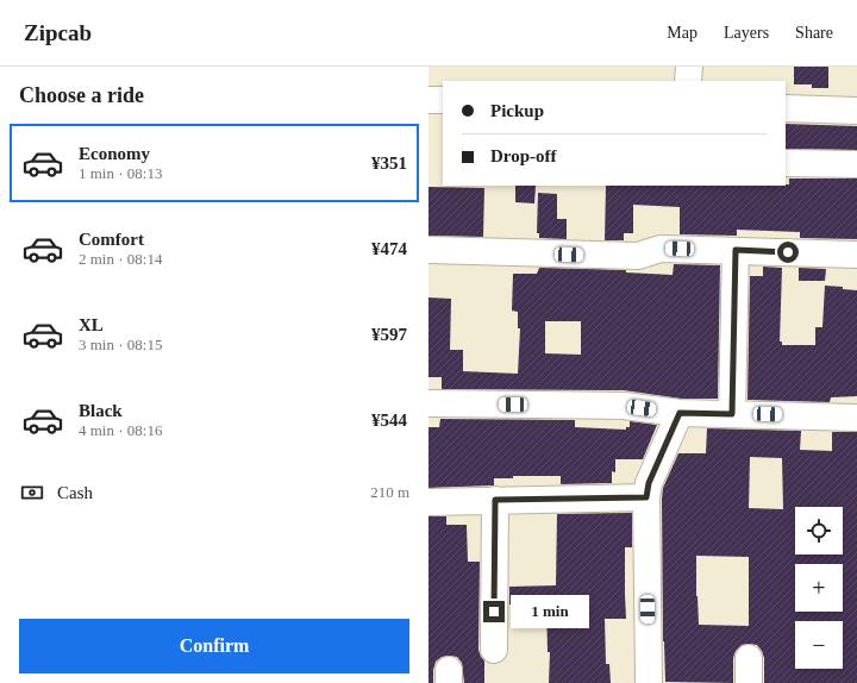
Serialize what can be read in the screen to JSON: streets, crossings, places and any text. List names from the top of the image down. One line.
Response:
{"page":{"header":"Zipcab","nav":["Map","Layers","Share"],"heading":"Choose a ride","banner":["Pickup","Drop-off"],"list":[{"name":"Economy","note":"1 min · 08:13","value":"¥351"},{"name":"Comfort","note":"2 min · 08:14","value":"¥474"},{"name":"XL","note":"3 min · 08:15","value":"¥597"},{"name":"Black","note":"4 min · 08:16","value":"¥544"}],"pay":["Cash","210 m"],"map_buttons":["+","−"],"bubble":"1 min","buttons":"Confirm"}}
